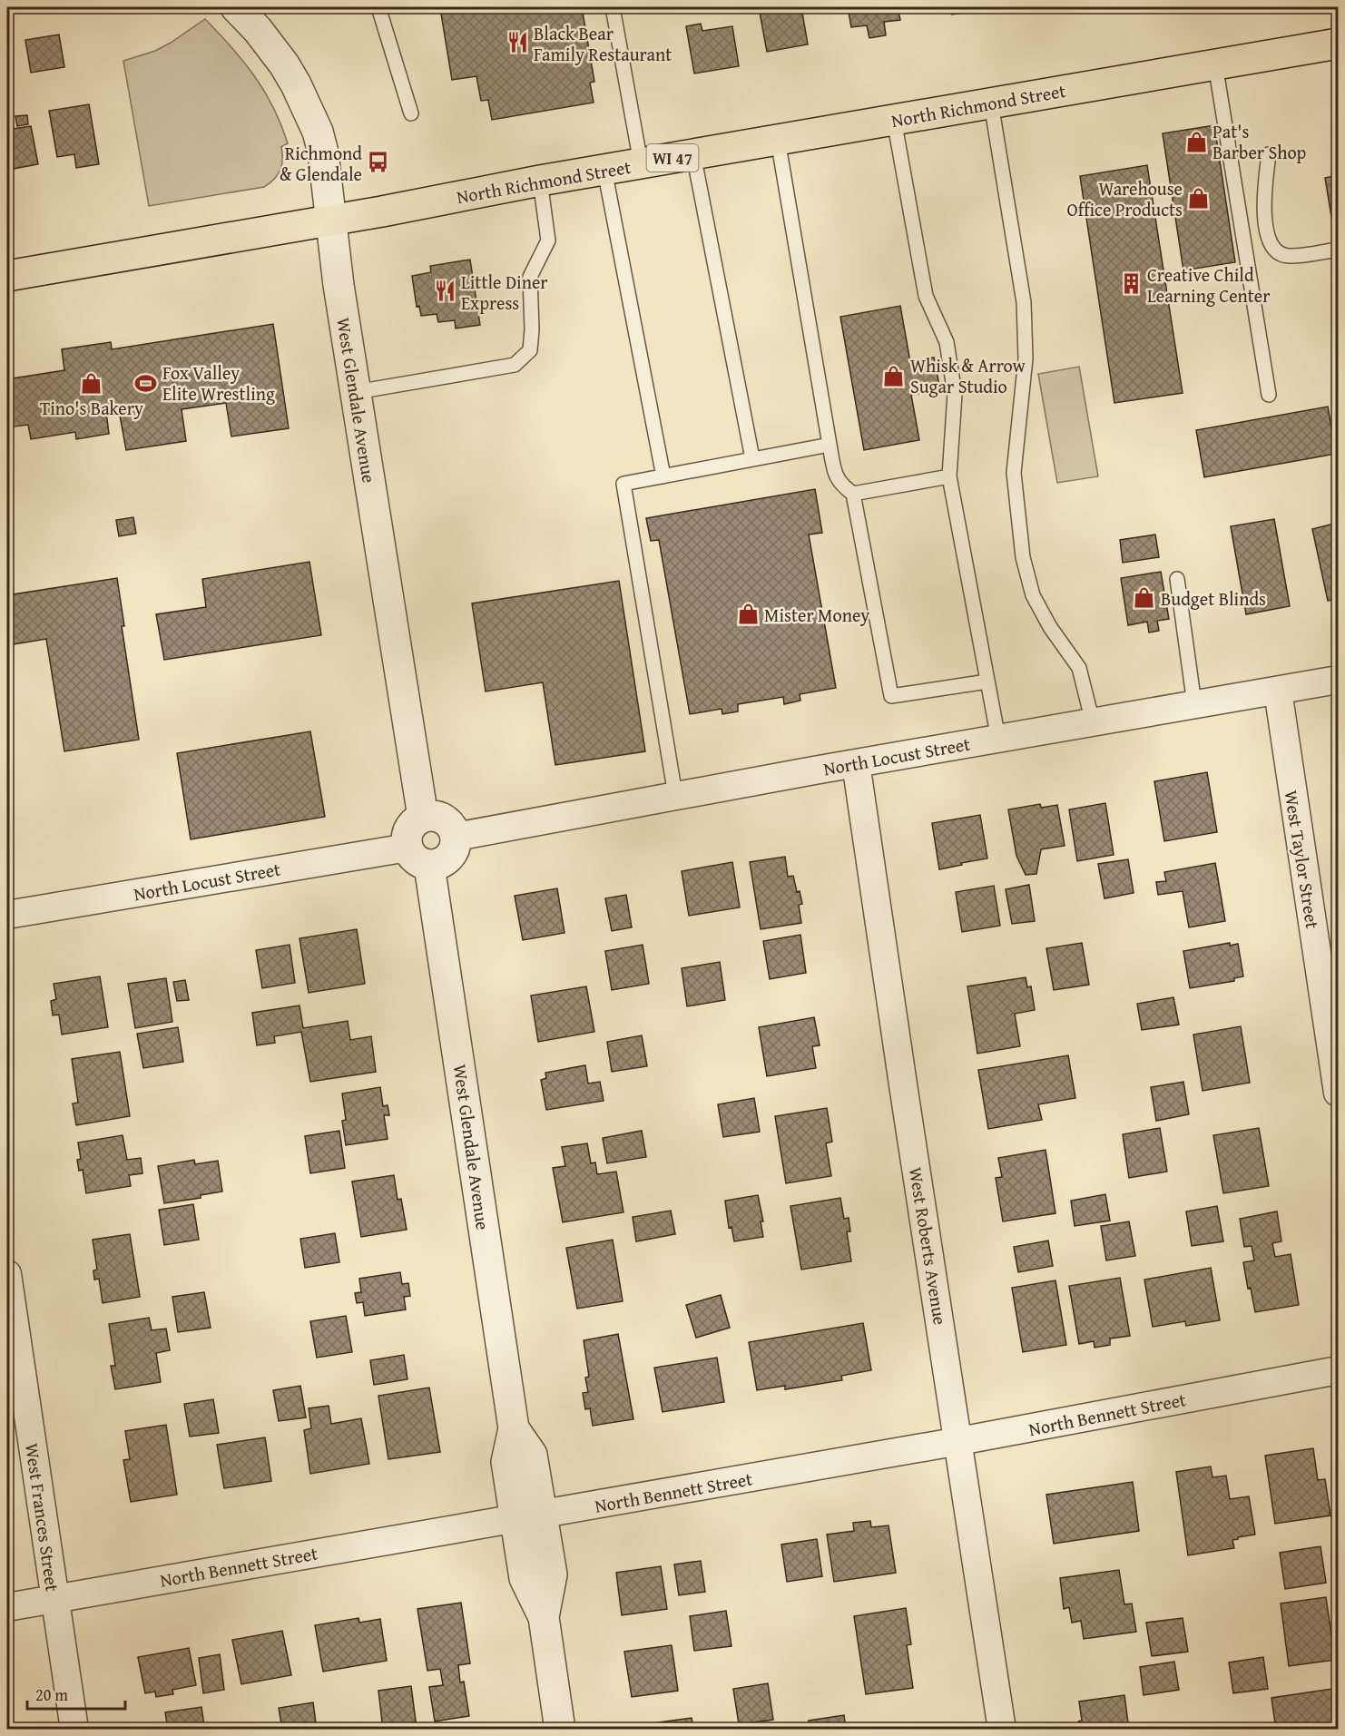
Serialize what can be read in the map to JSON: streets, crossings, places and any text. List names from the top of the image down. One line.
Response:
{"streets":{"main road":["North Richmond Street","WI 47"],"street":["West Glendale Avenue","North Locust Street","West Taylor Street","West Roberts Avenue","North Bennett Street","West Frances Street"]},"crossings":[["North Richmond Street","West Glendale Avenue"],["West Glendale Avenue","North Locust Street"],["West Glendale Avenue","North Bennett Street"],["North Locust Street","West Taylor Street"],["North Locust Street","West Roberts Avenue"],["West Roberts Avenue","North Bennett Street"],["North Bennett Street","West Frances Street"]],"places":{"restaurant":["Black Bear Family Restaurant","Little Diner Express"],"shop":["Pat's Barber Shop","Warehouse Office Products","Whisk & Arrow Sugar Studio","Tino's Bakery","Budget Blinds","Mister Money"],"bus stop":["Richmond & Glendale"],"building":["Creative Child Learning Center"],"sports":["Fox Valley Elite Wrestling"]},"scale_bar":"20 m"}
